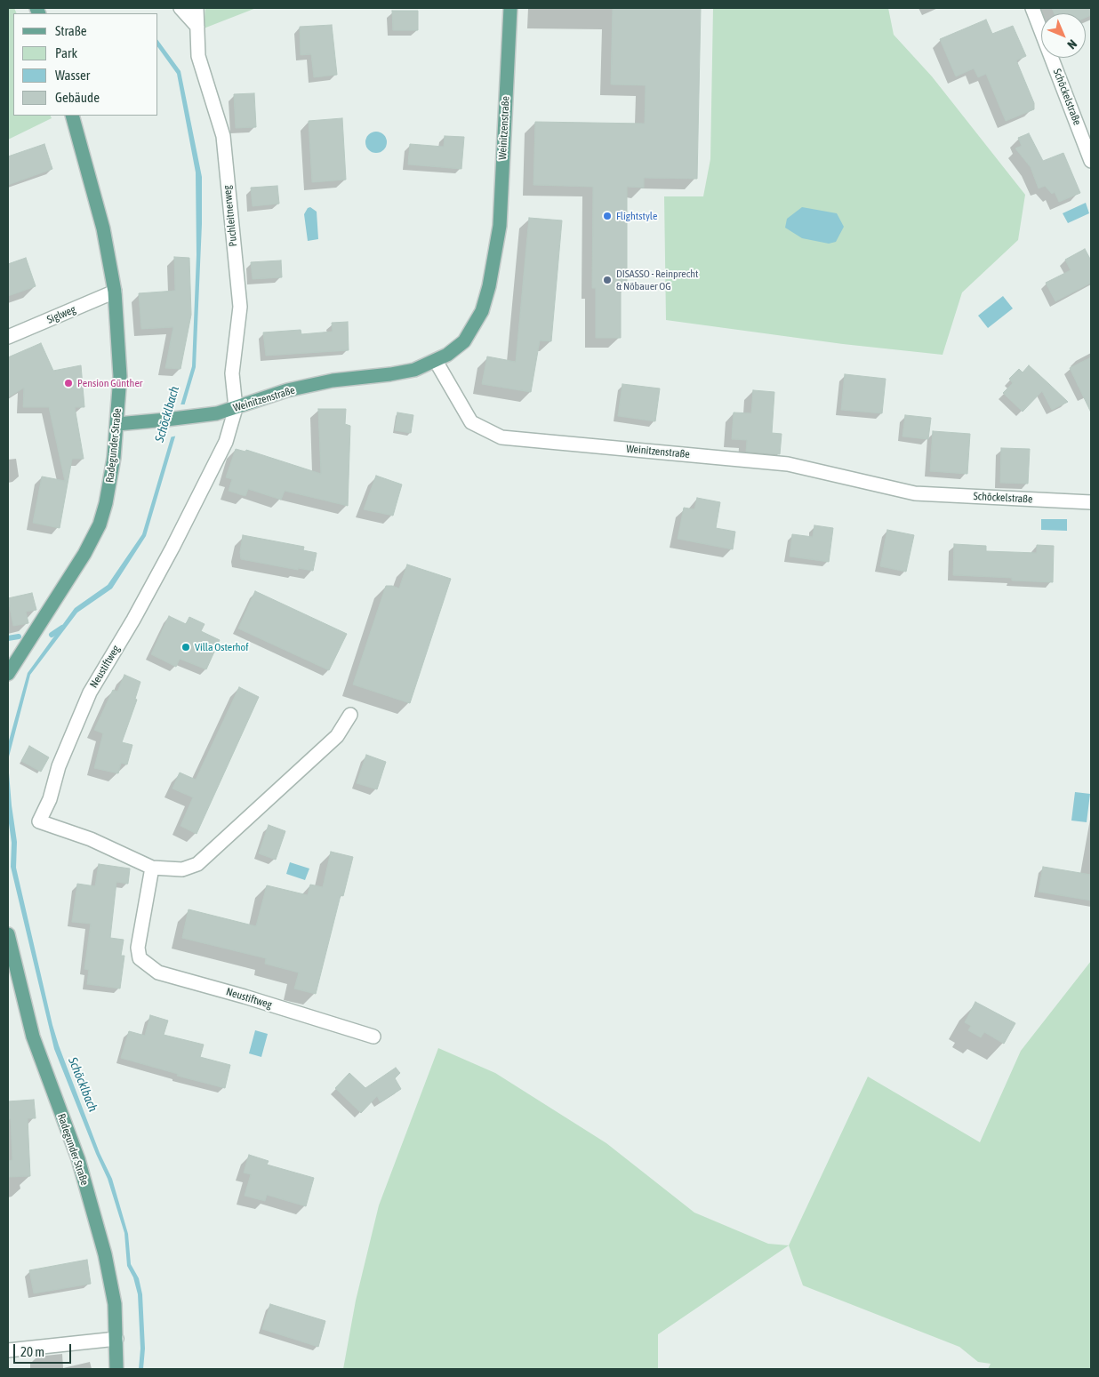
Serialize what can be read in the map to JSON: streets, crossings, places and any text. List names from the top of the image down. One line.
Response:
{"streets":{"main road":["Weinitzenstraße","Radegunder Straße"],"street":["Schöckelstraße","Puchleitnerweg","Siglweg","Neustiftweg"]},"crossings":[["Schöckelstraße","Weinitzenstraße"],["Weinitzenstraße","Puchleitnerweg"],["Weinitzenstraße","Radegunder Straße"],["Weinitzenstraße","Neustiftweg"],["Puchleitnerweg","Neustiftweg"],["Siglweg","Radegunder Straße"]],"water":["Schöcklbach"],"places":["Flightstyle","DISASSO - Reinprecht & Nöbauer OG","Pension Günther","Villa Osterhof"],"legend":["Straße","Park","Wasser","Gebäude"],"scale_bar":"20 m","north":"bottom right"}
